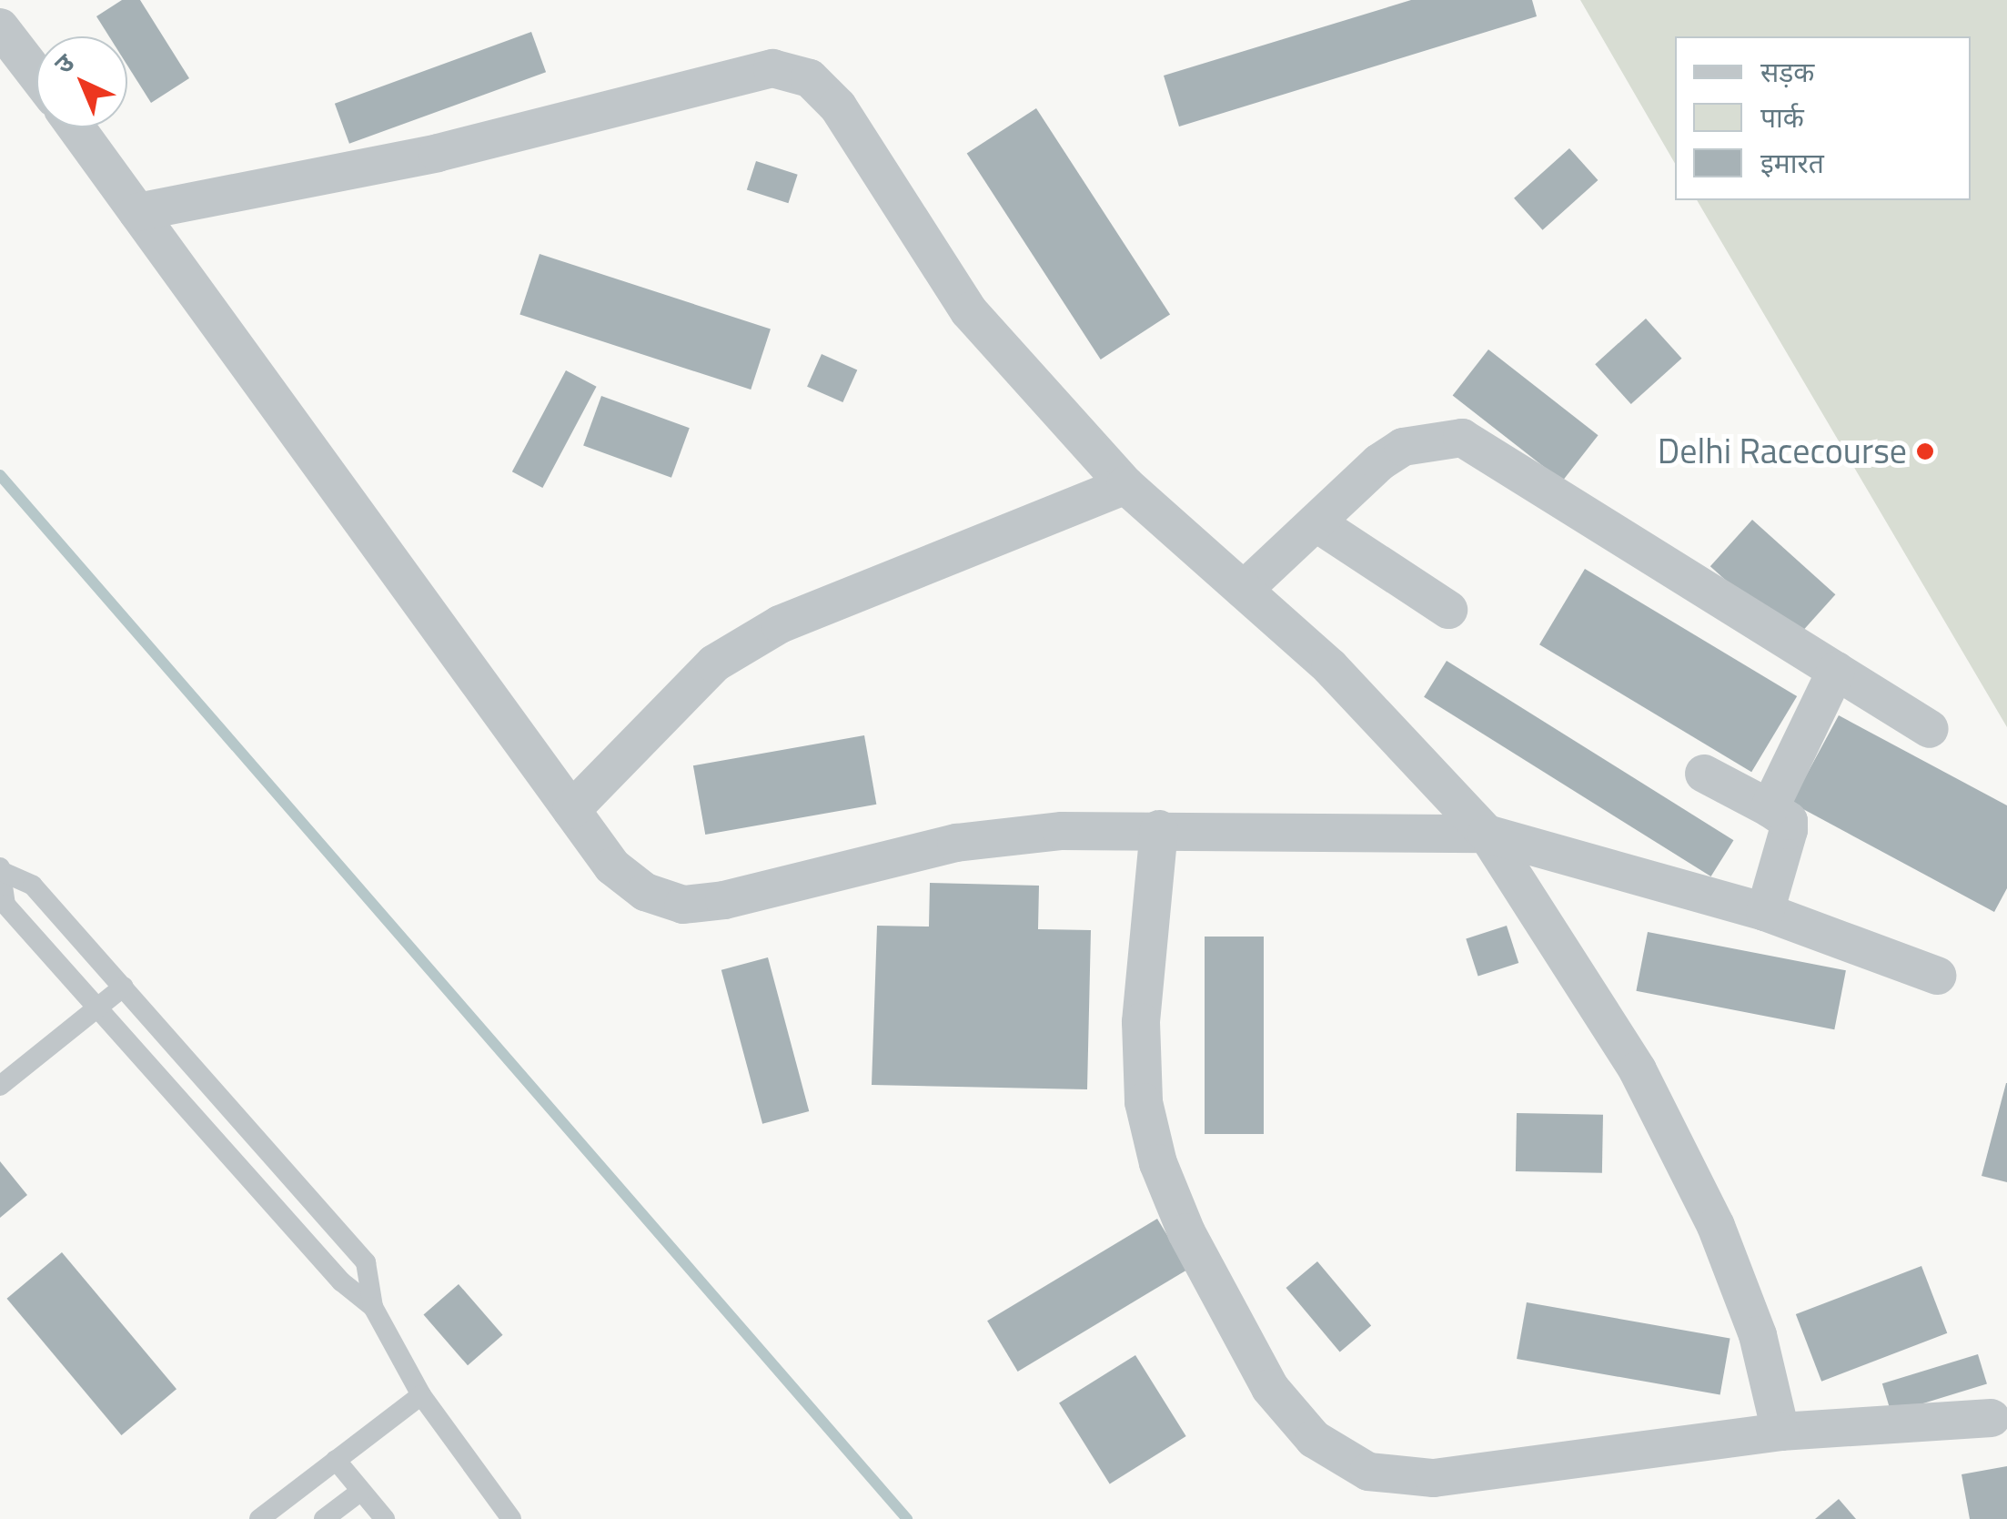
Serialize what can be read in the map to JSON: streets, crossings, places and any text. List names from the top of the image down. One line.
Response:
{"places":["Delhi Racecourse"],"legend":["सड़क","पार्क","इमारत"],"north":"top left"}
